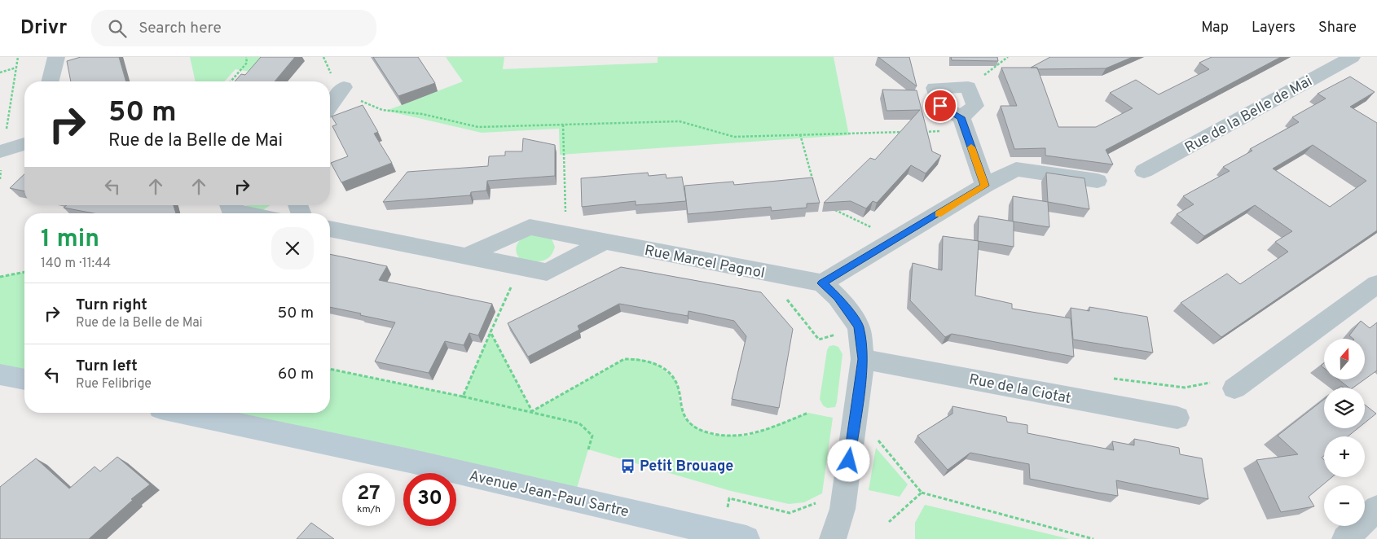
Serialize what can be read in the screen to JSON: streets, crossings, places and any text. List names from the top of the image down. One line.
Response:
{"streets":{"main road":["Avenue Jean-Paul Sartre"],"street":["Rue de la Belle de Mai","Rue Marcel Pagnol","Rue de la Ciotat"]},"places":{"bus stop":["Petit Brouage"]},"north":"top","page":{"header":"Drivr","search":"Search here","nav":["Map","Layers","Share"],"turn":["50 m","Rue de la Belle de Mai"],"heading":["1 min","140 m · 11:44"],"list":[{"name":"Turn right","note":"Rue de la Belle de Mai","value":"50 m"},{"name":"Turn left","note":"Rue Felibrige","value":"60 m"}],"map_buttons":["+","−"],"speed":"27 km/h","limit":"30"}}
